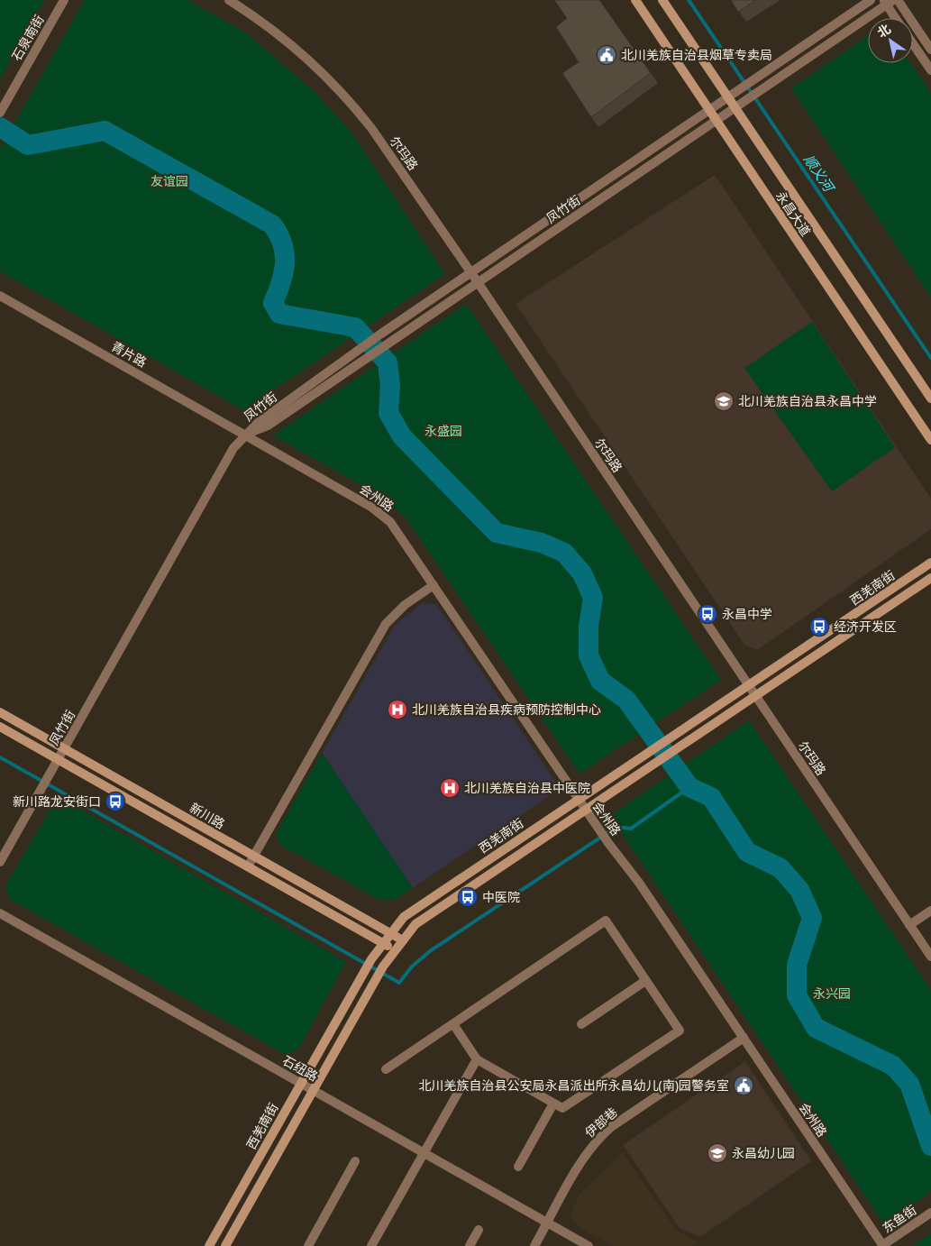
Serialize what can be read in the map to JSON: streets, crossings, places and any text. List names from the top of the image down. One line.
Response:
{"streets":{"main road":["永昌大道","西羌南街","新川路"],"street":["石泉南街","尔玛路","凤竹街","青片路","会州路","石纽路","伊部巷","东鱼街"]},"crossings":[["尔玛路","凤竹街"],["尔玛路","西羌南街"],["凤竹街","永昌大道"],["凤竹街","青片路"],["凤竹街","会州路"],["凤竹街","新川路"],["青片路","会州路"],["会州路","西羌南街"],["会州路","伊部巷"],["会州路","东鱼街"],["西羌南街","新川路"],["西羌南街","石纽路"],["石纽路","伊部巷"]],"water":["顺义河"],"parks":["友谊园","永盛园","永兴园"],"places":{"public building":["北川羌族自治县烟草专卖局","北川羌族自治县公安局永昌派出所永昌幼儿(南)园警务室"],"school or university":["北川羌族自治县永昌中学","永昌幼儿园"],"bus stop":["永昌中学","经济开发区","新川路龙安街口","中医院"],"hospital":["北川羌族自治县疾病预防控制中心","北川羌族自治县中医院"]},"north":"top left"}
